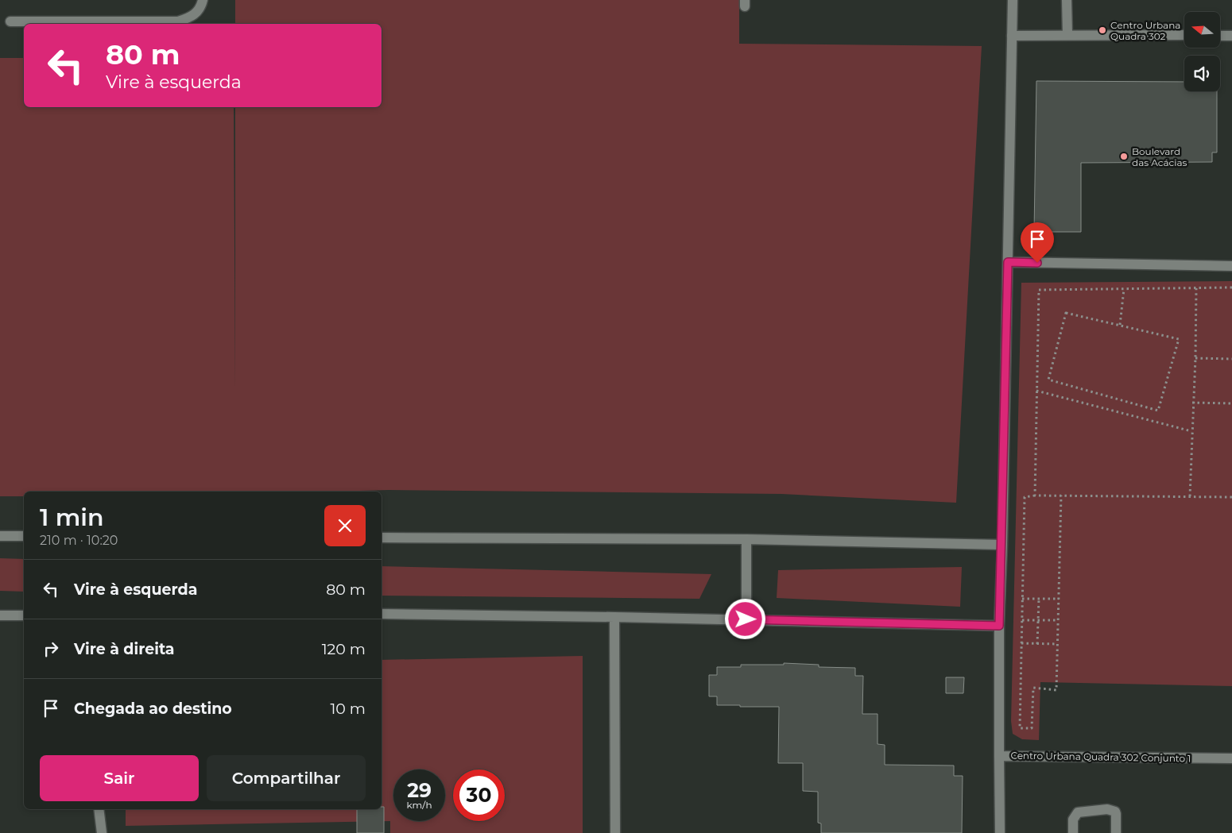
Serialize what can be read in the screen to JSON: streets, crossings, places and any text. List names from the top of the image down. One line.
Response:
{"streets":{"street":["Centro Urbana Quadra 302 Conjunto 1"]},"places":["Centro Urbana Quadra 302","Boulevard das Acácias"],"north":"left","page":{"turn":["80 m","Vire à esquerda"],"heading":["1 min","210 m · 10:20"],"list":[{"name":"Vire à esquerda","value":"80 m"},{"name":"Vire à direita","value":"120 m"},{"name":"Chegada ao destino","value":"10 m"}],"buttons":["Sair","Compartilhar"],"speed":"29 km/h","limit":"30"}}
